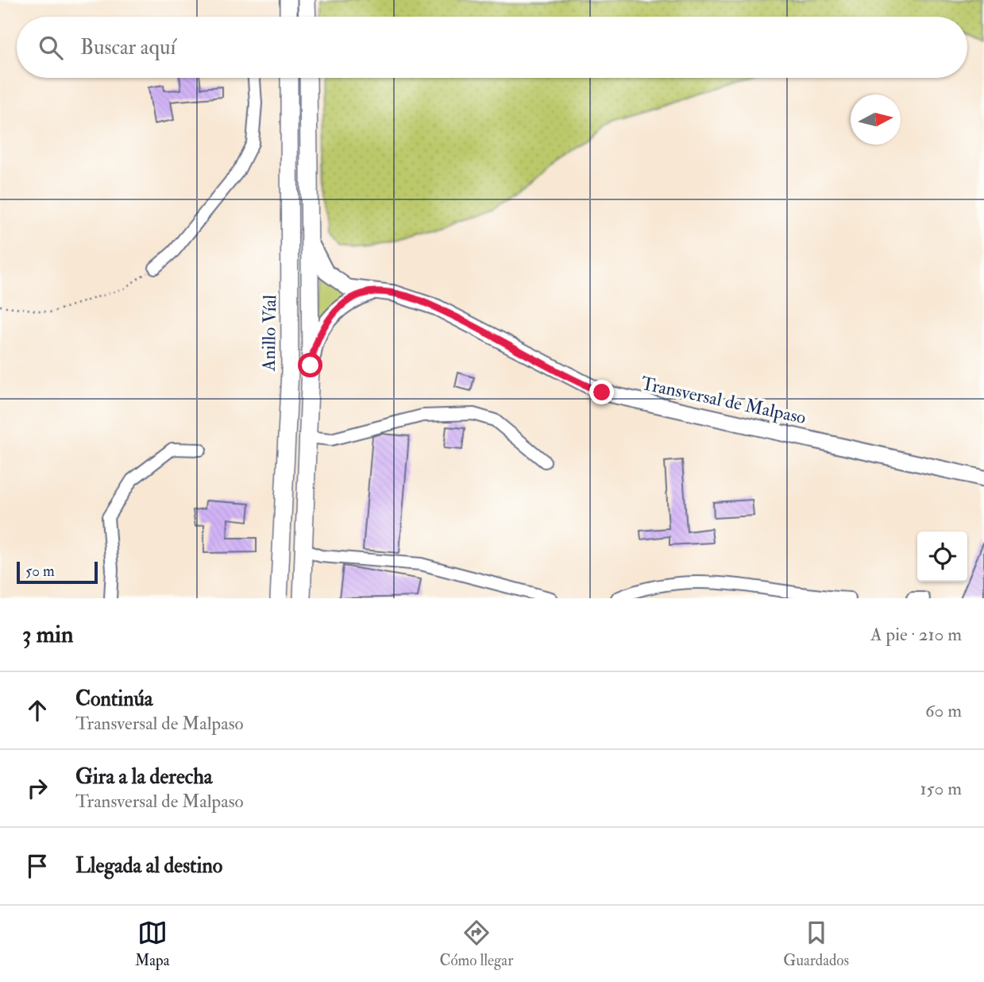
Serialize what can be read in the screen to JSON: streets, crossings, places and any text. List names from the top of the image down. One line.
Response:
{"streets":{"highway":["Anillo Víal"],"main road":["Transversal de Malpaso"]},"scale_bar":"50 m","north":"right","page":{"search":"Buscar aquí","scale":"50 m","heading":["3 min","A pie · 210 m"],"list":[["Continúa","Transversal de Malpaso","60 m"],["Gira a la derecha","Transversal de Malpaso","150 m"],"Llegada al destino"],"nav":["Mapa","Cómo llegar","Guardados"]}}
